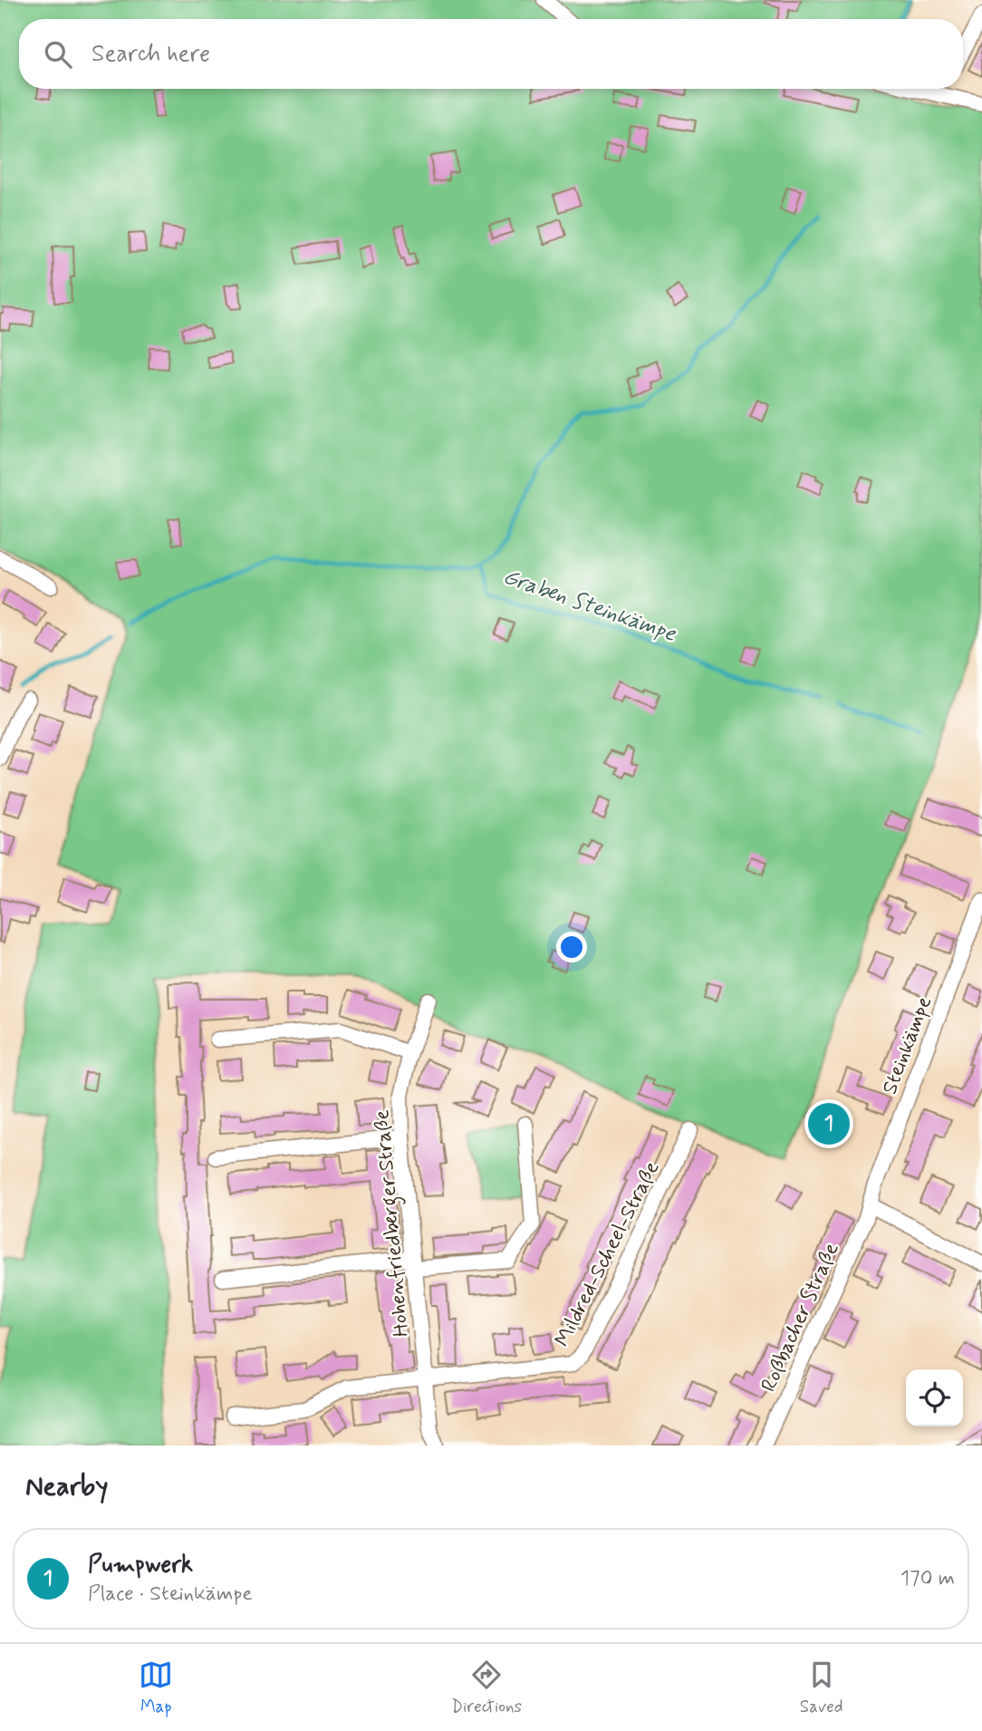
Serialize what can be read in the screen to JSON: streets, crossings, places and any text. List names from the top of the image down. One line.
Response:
{"streets":{"street":["Steinkämpe","Hohenfriedberger Straße","Mildred-Scheel-Straße","Roßbacher Straße"]},"crossings":[["Steinkämpe","Roßbacher Straße"],["Hohenfriedberger Straße","Mildred-Scheel-Straße"]],"water":["Graben Steinkämpe"],"page":{"search":"Search here","pins":"1","heading":"Nearby","list":[{"mark":"1","name":"Pumpwerk","note":"Place · Steinkämpe","value":"170 m"}],"nav":["Map","Directions","Saved"]}}
